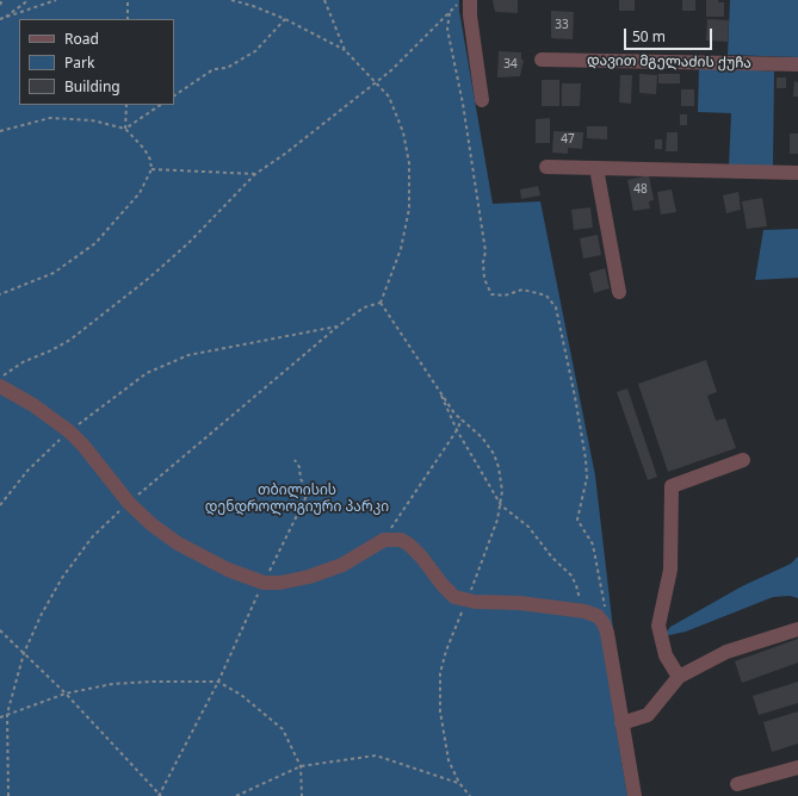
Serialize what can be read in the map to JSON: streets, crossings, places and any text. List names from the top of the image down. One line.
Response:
{"streets":{"street":["დავით მგელაძის ქუჩა"]},"parks":["თბილისის დენდროლოგიური პარკი"],"house_numbers":["33","34","47","48"],"legend":["Road","Park","Building"],"scale_bar":"50 m"}
